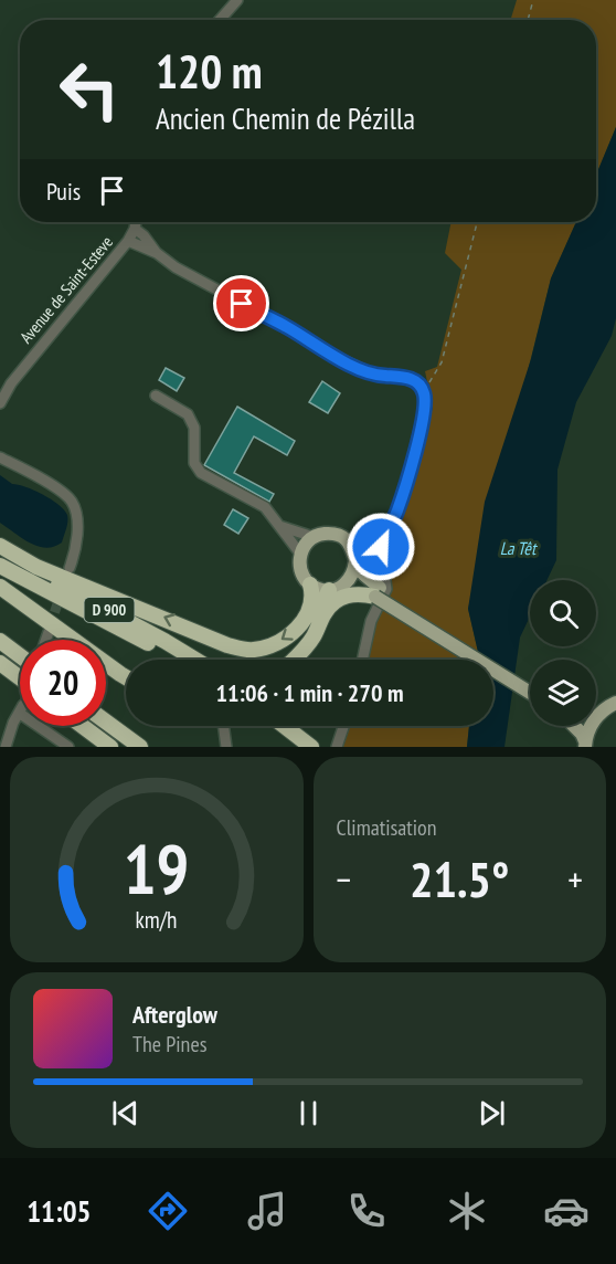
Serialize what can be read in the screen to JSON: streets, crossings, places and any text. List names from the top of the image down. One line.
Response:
{"streets":{"highway":["D 900"],"street":["Avenue de Saint-Esteve"]},"water":["La Têt"],"page":{"turn":["120 m","Ancien Chemin de Pézilla"],"then":"Puis","limit":"20","trip":"11:06 · 1 min · 270 m","tile":"Climatisation","heat":["−","21.5°","+"],"song":["Afterglow","The Pines"],"tabs":"11:05","gauge":["19","km/h"]}}
